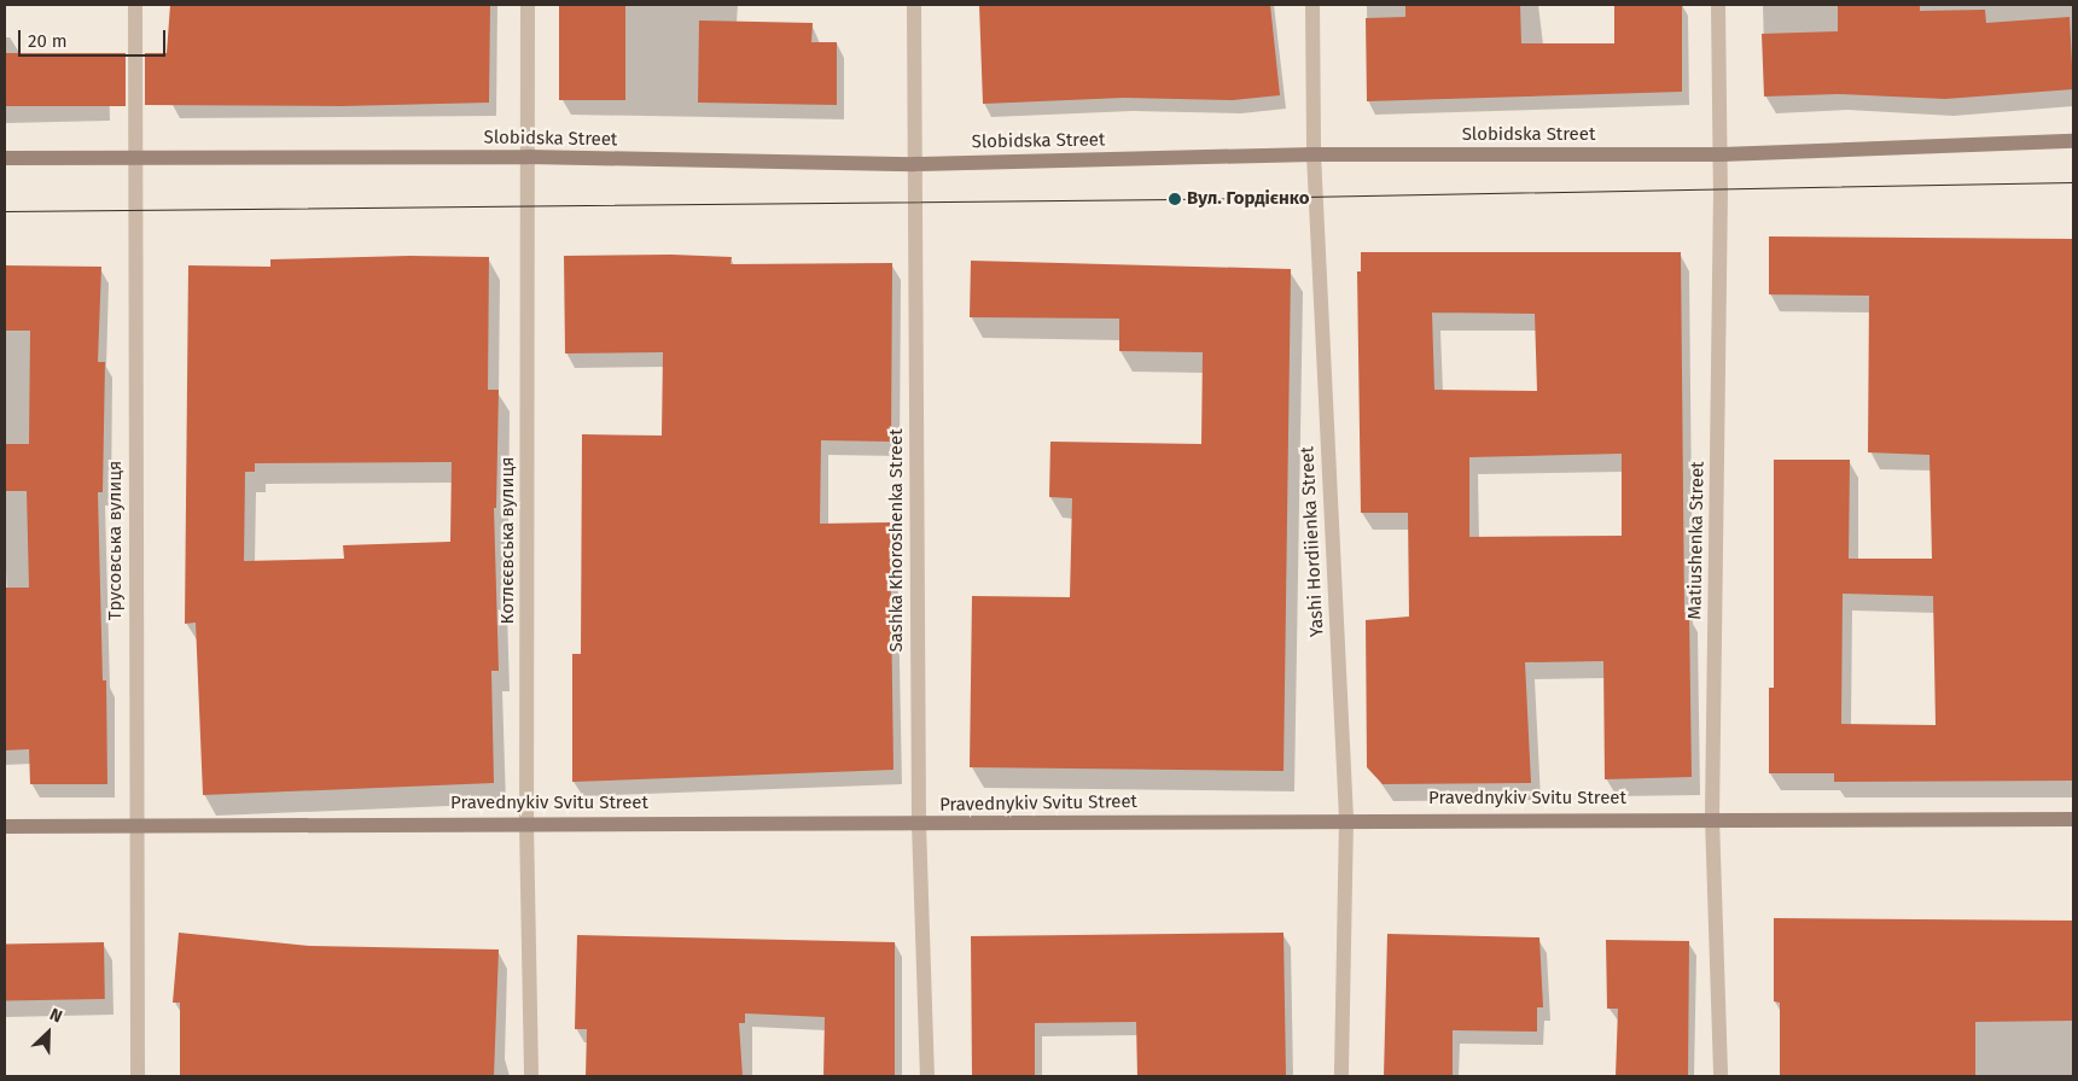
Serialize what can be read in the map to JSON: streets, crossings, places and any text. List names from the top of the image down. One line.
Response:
{"streets":{"main road":["Slobidska Street","Pravednykiv Svitu Street"],"street":["Трусовська вулиця","Котлєєвська вулиця","Sashka Khoroshenka Street","Matiushenka Street","Yashi Hordiienka Street"]},"crossings":[["Slobidska Street","Трусовська вулиця"],["Slobidska Street","Котлєєвська вулиця"],["Slobidska Street","Sashka Khoroshenka Street"],["Slobidska Street","Matiushenka Street"],["Slobidska Street","Yashi Hordiienka Street"],["Трусовська вулиця","Pravednykiv Svitu Street"],["Котлєєвська вулиця","Pravednykiv Svitu Street"],["Sashka Khoroshenka Street","Pravednykiv Svitu Street"],["Matiushenka Street","Pravednykiv Svitu Street"],["Yashi Hordiienka Street","Pravednykiv Svitu Street"]],"places":["Вул. Гордієнко"],"scale_bar":"20 m","north":"top right"}
